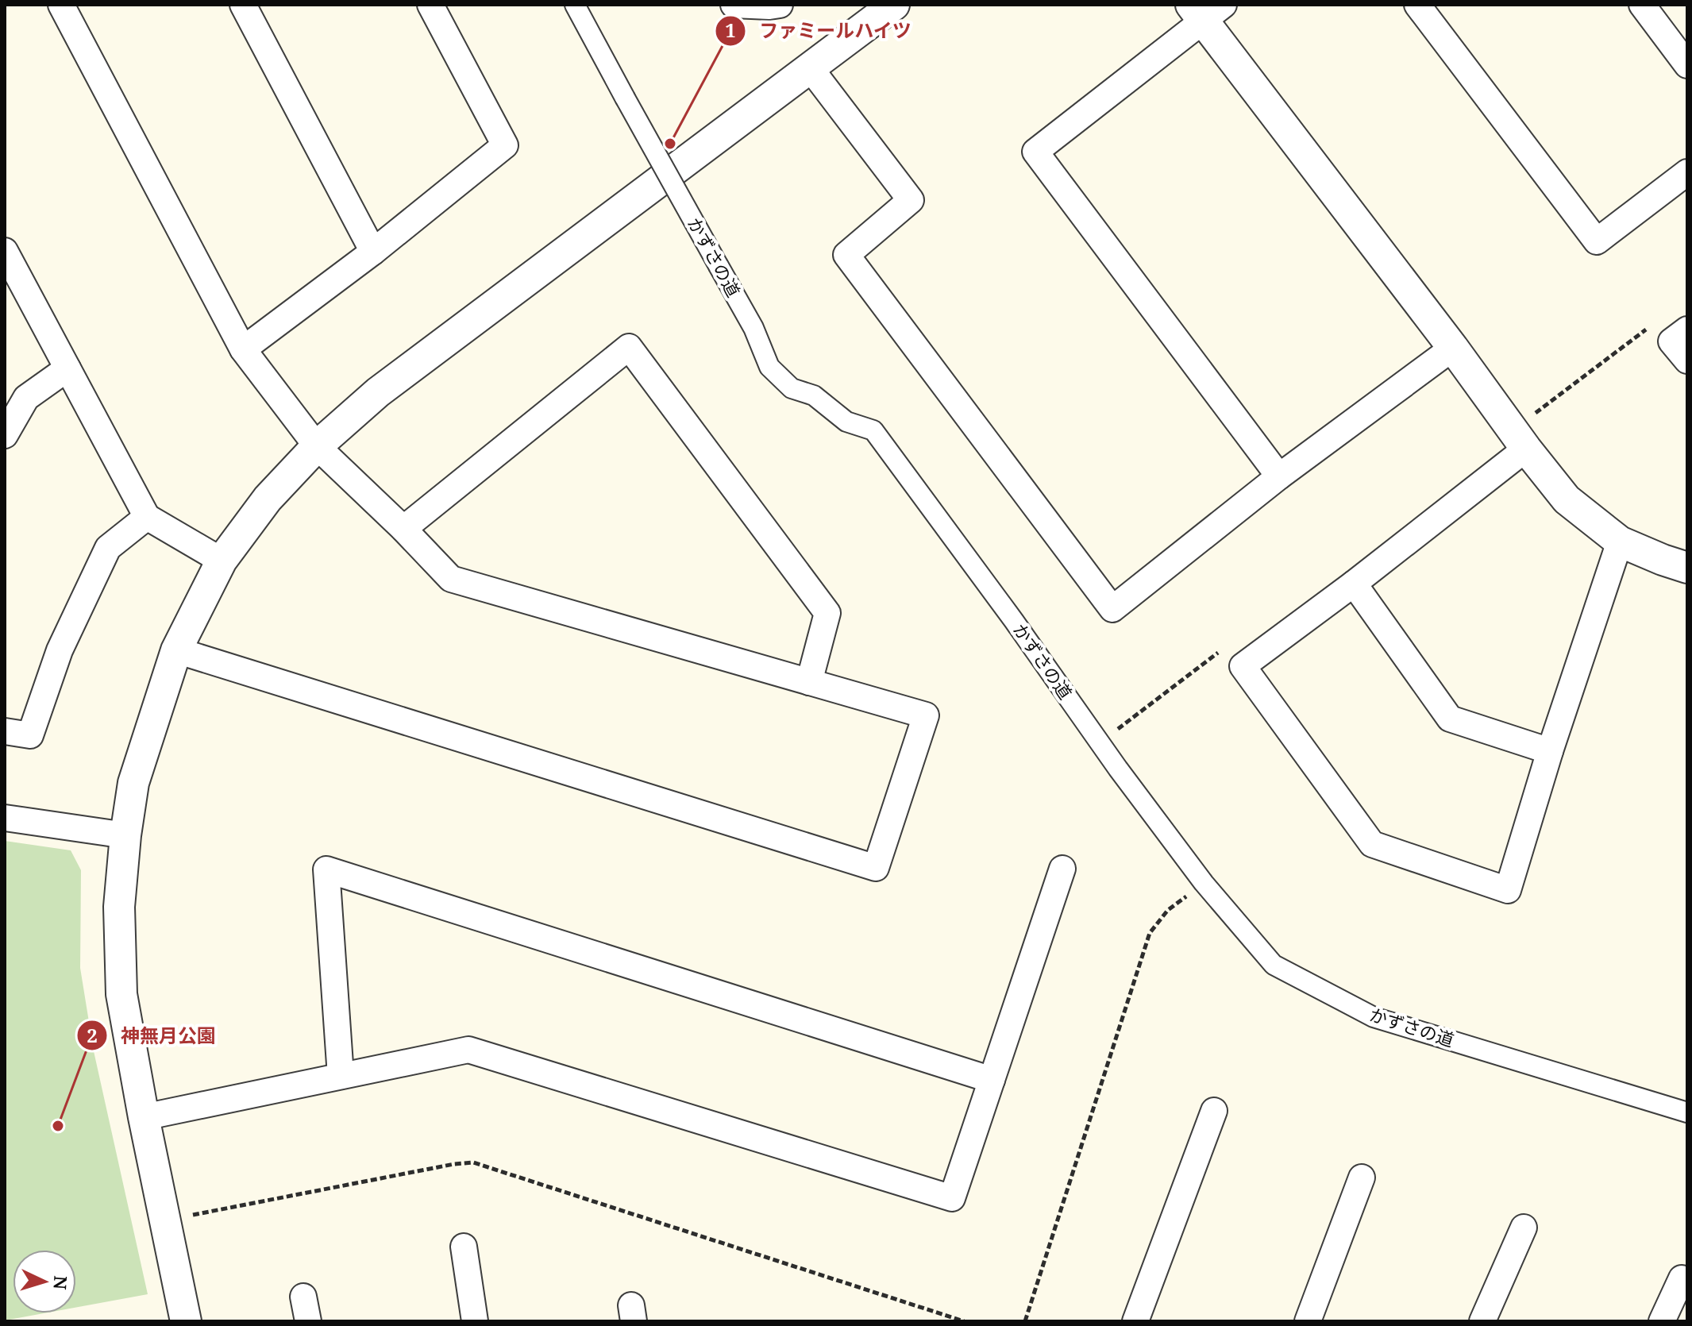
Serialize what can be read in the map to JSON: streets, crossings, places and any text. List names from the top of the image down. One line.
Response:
{"streets":{"street":["かずさの道"]},"places":["ファミールハイツ","神無月公園"],"north":"right"}
